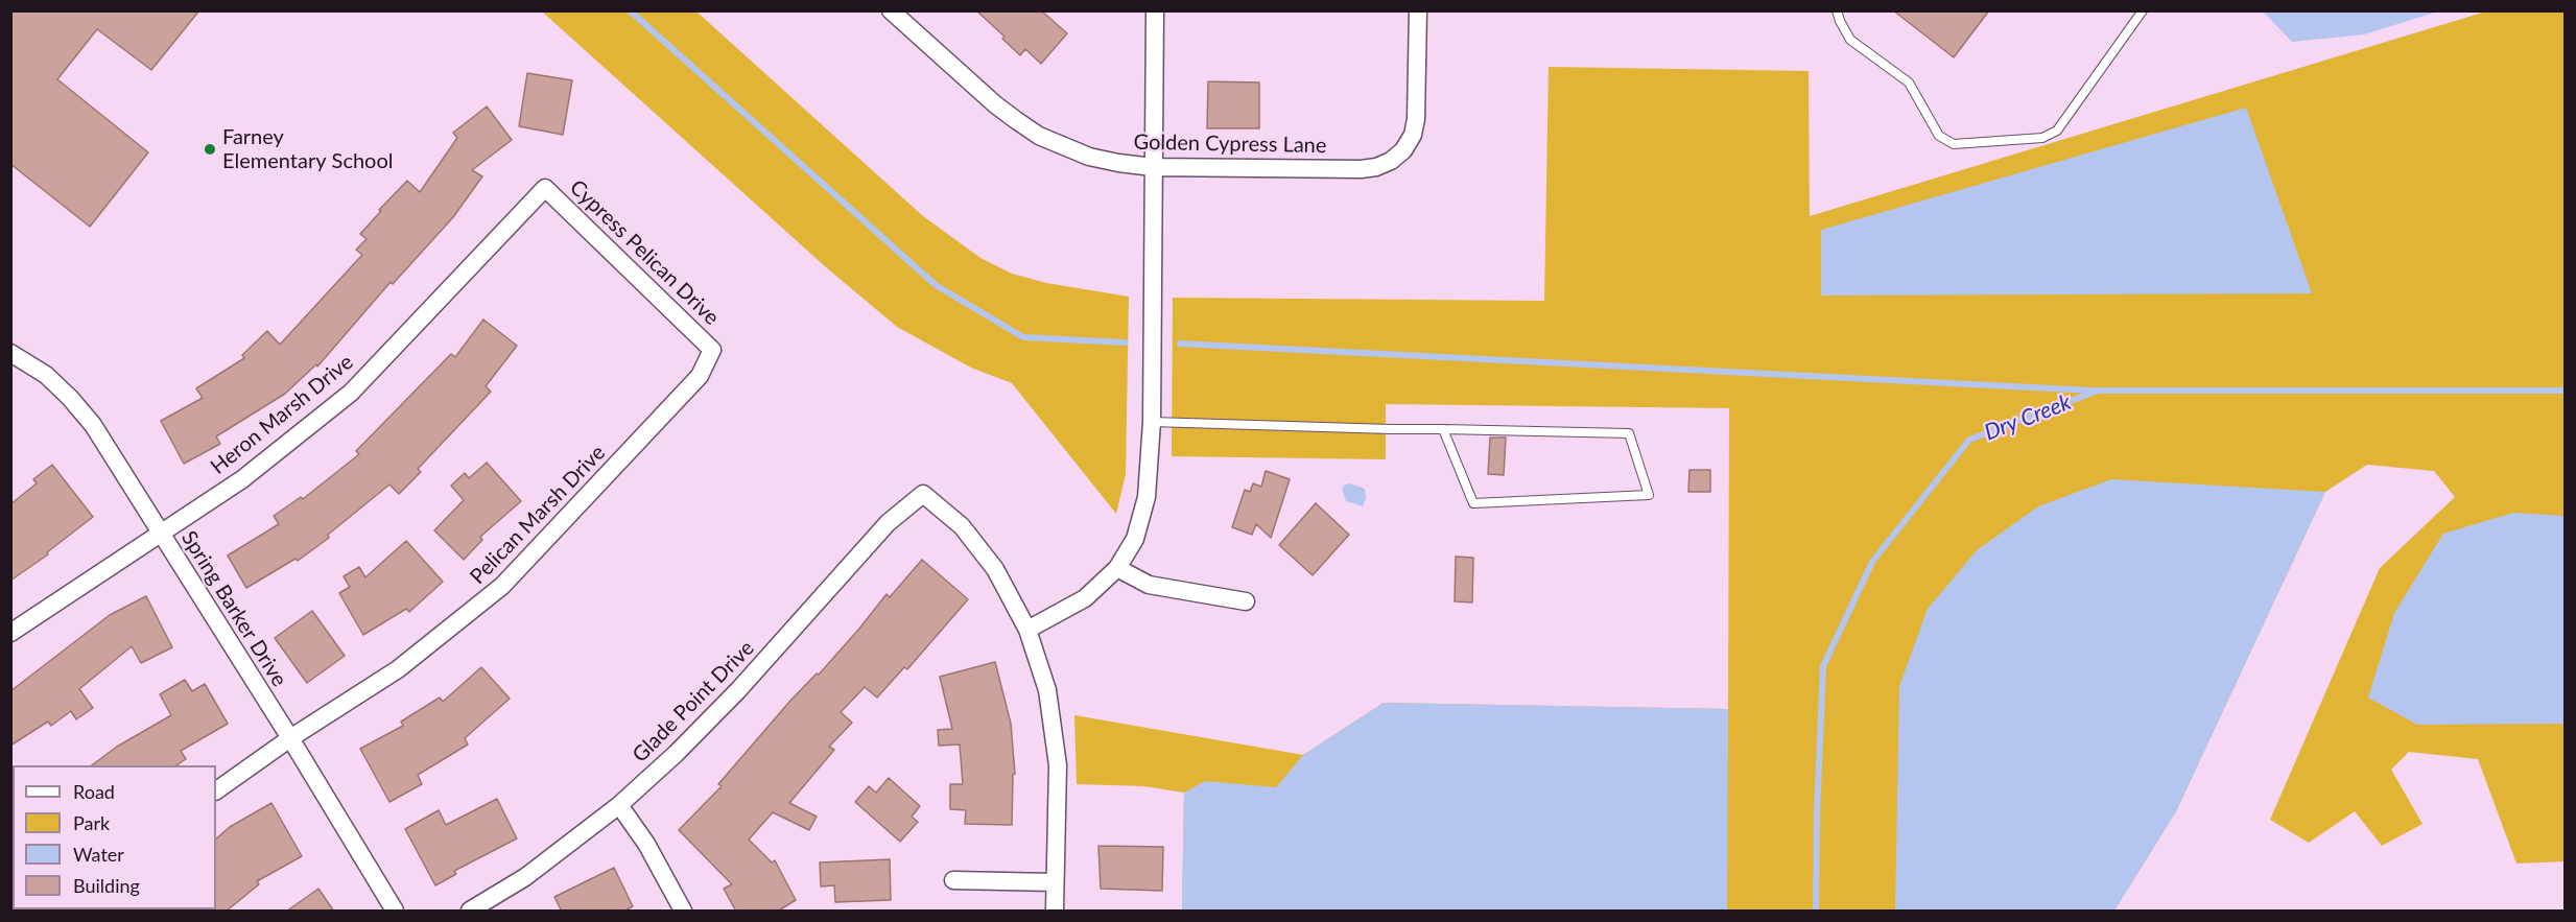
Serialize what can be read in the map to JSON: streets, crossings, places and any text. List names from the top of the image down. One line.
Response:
{"streets":{"street":["Golden Cypress Lane","Cypress Pelican Drive","Heron Marsh Drive","Pelican Marsh Drive","Spring Barker Drive","Glade Point Drive"]},"crossings":[["Cypress Pelican Drive","Heron Marsh Drive"],["Cypress Pelican Drive","Pelican Marsh Drive"],["Heron Marsh Drive","Spring Barker Drive"],["Pelican Marsh Drive","Spring Barker Drive"]],"water":["Dry Creek"],"places":["Farney Elementary School"],"legend":["Road","Park","Water","Building"]}
